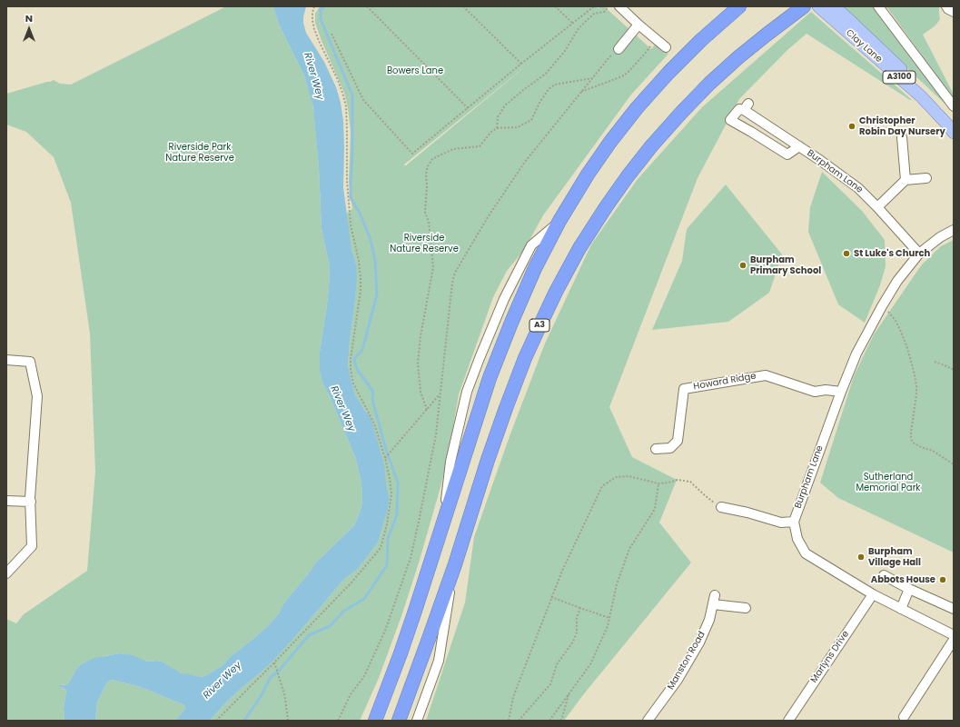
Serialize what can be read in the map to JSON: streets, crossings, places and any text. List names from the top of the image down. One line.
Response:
{"streets":{"highway":["A3"],"main road":["Clay Lane","A3100"],"street":["Burpham Lane","Howard Ridge","Marlyns Drive","Manston Road"]},"crossings":[["Burpham Lane","Howard Ridge"]],"water":["River Wey"],"parks":["Bowers Lane","Riverside Park Nature Reserve","Riverside Nature Reserve","Sutherland Memorial Park"],"places":["Christopher Robin Day Nursery","St Luke's Church","Burpham Primary School","Burpham Village Hall","Abbots House"],"north":"top"}
